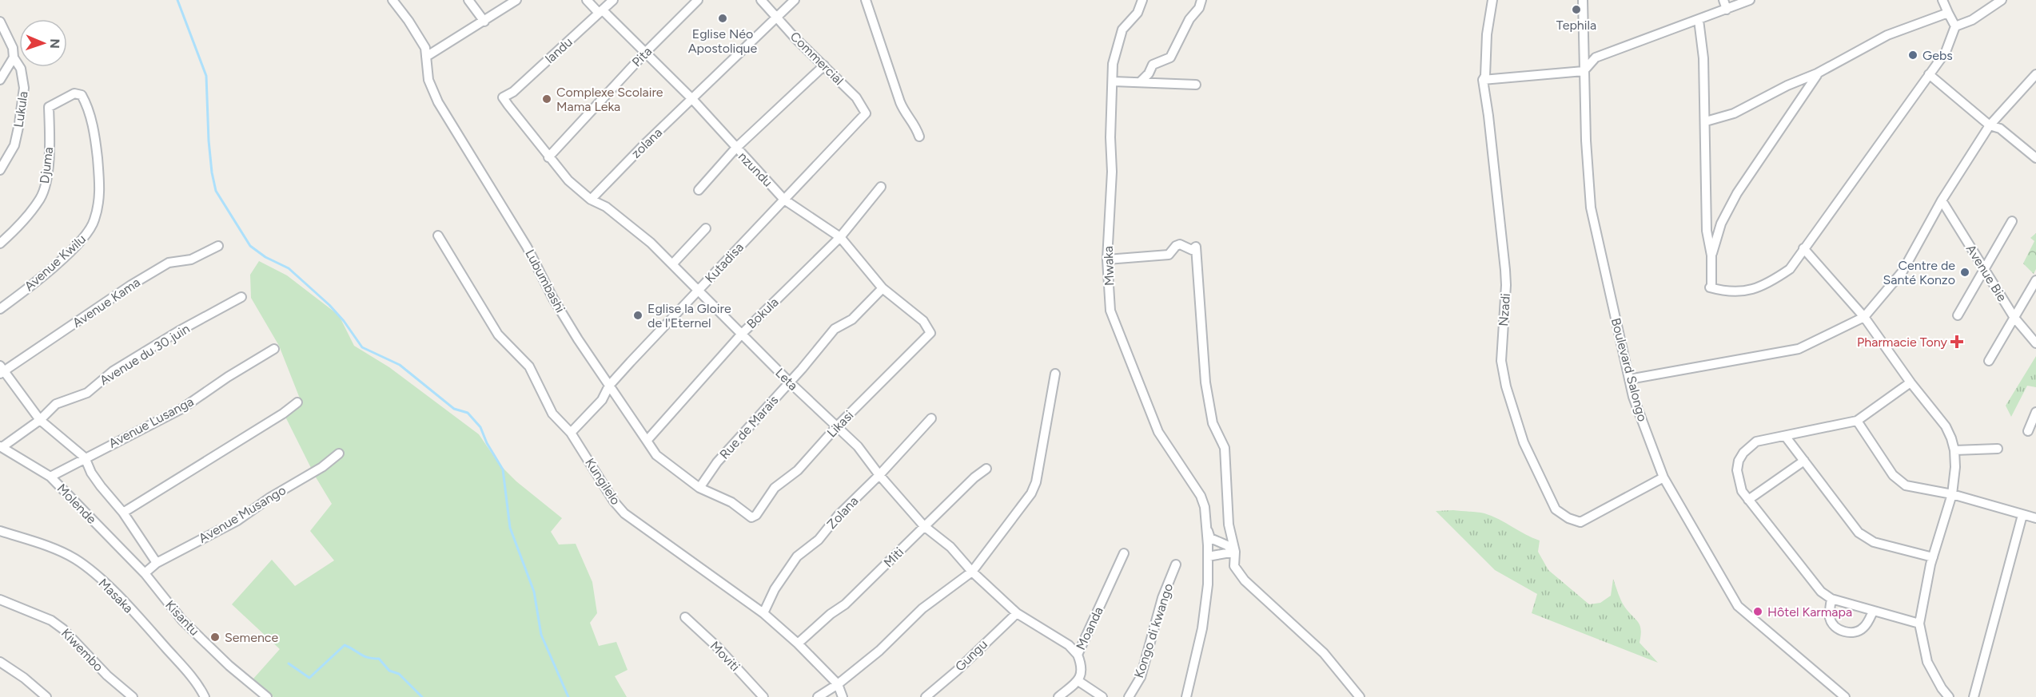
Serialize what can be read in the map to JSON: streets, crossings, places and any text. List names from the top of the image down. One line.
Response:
{"streets":{"street":["landu","Pita","Commercial","Lukula","zolana","Djuma","nzundu","Avenue Kwilu","Kutadisa","Mwaka","Avenue Bie","Lubumbashi","Avenue Kama","Nzadi","Bokula","Avenue du 30 juin","Boulevard Salongo","Leta","Avenue Lusanga","Likasi","Rue de Marais","Kungilelo","Molende","Zolana","Avenue Musango","Miti","Masaka","Kisantu","Moanda","Kongo di kwango","Kiwembo","Gungu","Moviti"]},"crossings":[["landu","nzundu"],["landu","Leta"],["Pita","nzundu"],["Pita","Leta"],["Commercial","zolana"],["Commercial","Kutadisa"],["zolana","nzundu"],["zolana","Leta"],["Djuma","Avenue Kwilu"],["nzundu","Kutadisa"],["nzundu","Bokula"],["nzundu","Likasi"],["nzundu","Rue de Marais"],["Kutadisa","Lubumbashi"],["Kutadisa","Leta"],["Kutadisa","Kungilelo"],["Lubumbashi","Bokula"],["Lubumbashi","Likasi"],["Lubumbashi","Rue de Marais"],["Nzadi","Boulevard Salongo"],["Bokula","Leta"],["Avenue du 30 juin","Molende"],["Leta","Likasi"],["Leta","Rue de Marais"],["Leta","Zolana"],["Leta","Miti"],["Leta","Moanda"],["Leta","Gungu"],["Avenue Lusanga","Molende"],["Kungilelo","Zolana"],["Kungilelo","Miti"],["Molende","Avenue Musango"],["Molende","Kisantu"],["Avenue Musango","Kisantu"]],"places":{"other":["Tephila","Eglise Néo Apostolique","Gebs","Complexe Scolaire Mama Leka","Centre de Santé Konzo","Eglise la Gloire de l'Eternel","Hôtel Karmapa","Semence"],"health":["Pharmacie Tony"]},"north":"right"}
